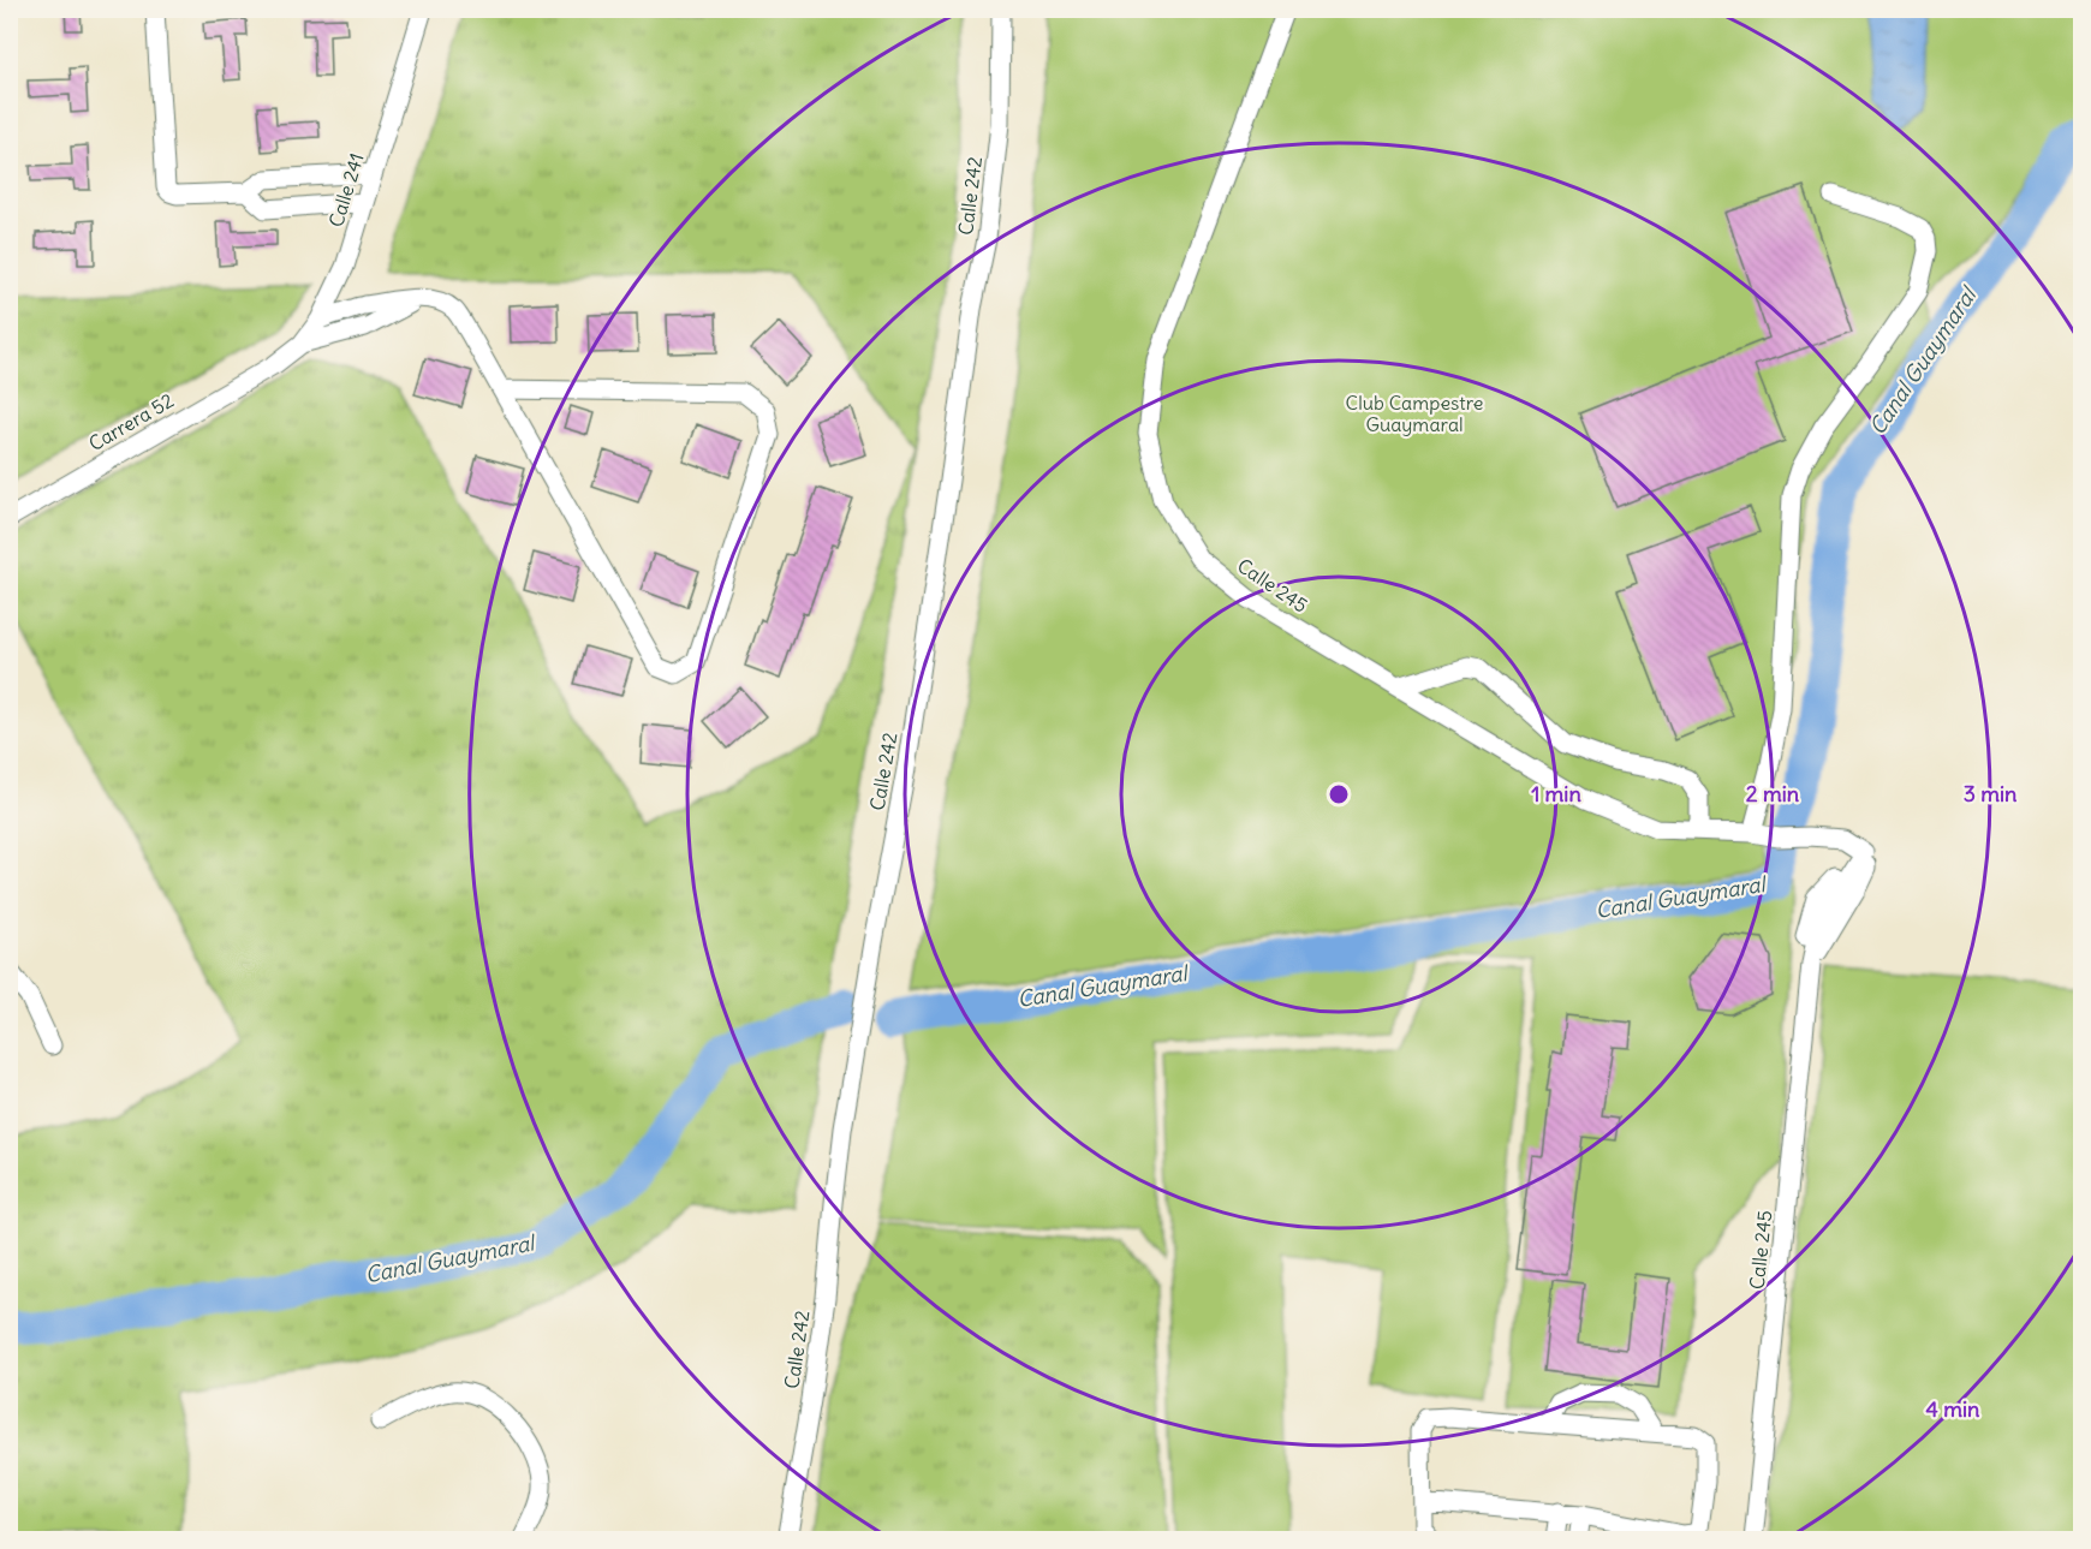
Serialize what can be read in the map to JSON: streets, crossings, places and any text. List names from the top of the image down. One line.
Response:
{"streets":{"street":["Calle 241","Calle 242","Carrera 52","Calle 245"]},"crossings":[["Calle 241","Carrera 52"]],"water":["Canal Guaymaral"],"parks":["Club Campestre Guaymaral"],"rings":["1 min","2 min","3 min","4 min"]}
